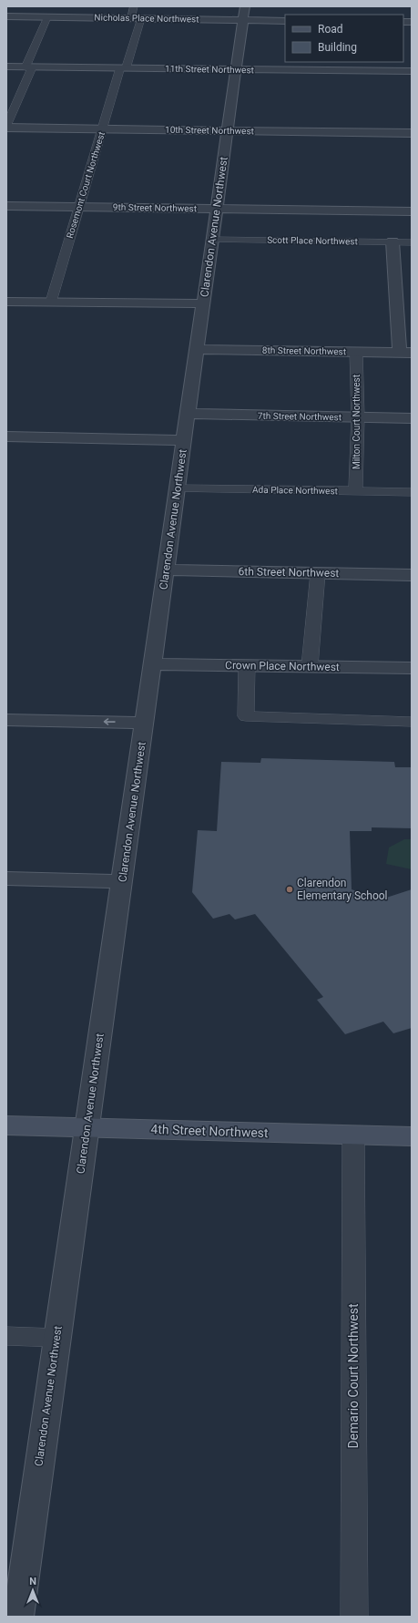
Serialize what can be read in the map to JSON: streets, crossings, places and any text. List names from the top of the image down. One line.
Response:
{"streets":{"street":["Nicholas Place Northwest","11th Street Northwest","10th Street Northwest","9th Street Northwest","Clarendon Avenue Northwest","8th Street Northwest","7th Street Northwest","6th Street Northwest","Crown Place Northwest","4th Street Northwest"],"lane":["Rosemont Court Northwest","Scott Place Northwest","Milton Court Northwest","Ada Place Northwest","Demario Court Northwest"]},"crossings":[["Nicholas Place Northwest","Rosemont Court Northwest"],["Nicholas Place Northwest","Clarendon Avenue Northwest"],["11th Street Northwest","Rosemont Court Northwest"],["11th Street Northwest","Clarendon Avenue Northwest"],["10th Street Northwest","Rosemont Court Northwest"],["10th Street Northwest","Clarendon Avenue Northwest"],["Rosemont Court Northwest","9th Street Northwest"],["9th Street Northwest","Clarendon Avenue Northwest"],["Clarendon Avenue Northwest","Scott Place Northwest"],["Clarendon Avenue Northwest","8th Street Northwest"],["Clarendon Avenue Northwest","7th Street Northwest"],["Clarendon Avenue Northwest","Ada Place Northwest"],["Clarendon Avenue Northwest","6th Street Northwest"],["Clarendon Avenue Northwest","Crown Place Northwest"],["Clarendon Avenue Northwest","4th Street Northwest"],["8th Street Northwest","Milton Court Northwest"],["7th Street Northwest","Milton Court Northwest"],["Milton Court Northwest","Ada Place Northwest"],["4th Street Northwest","Demario Court Northwest"]],"places":["Clarendon Elementary School"],"legend":["Road","Building"],"north":"top"}
